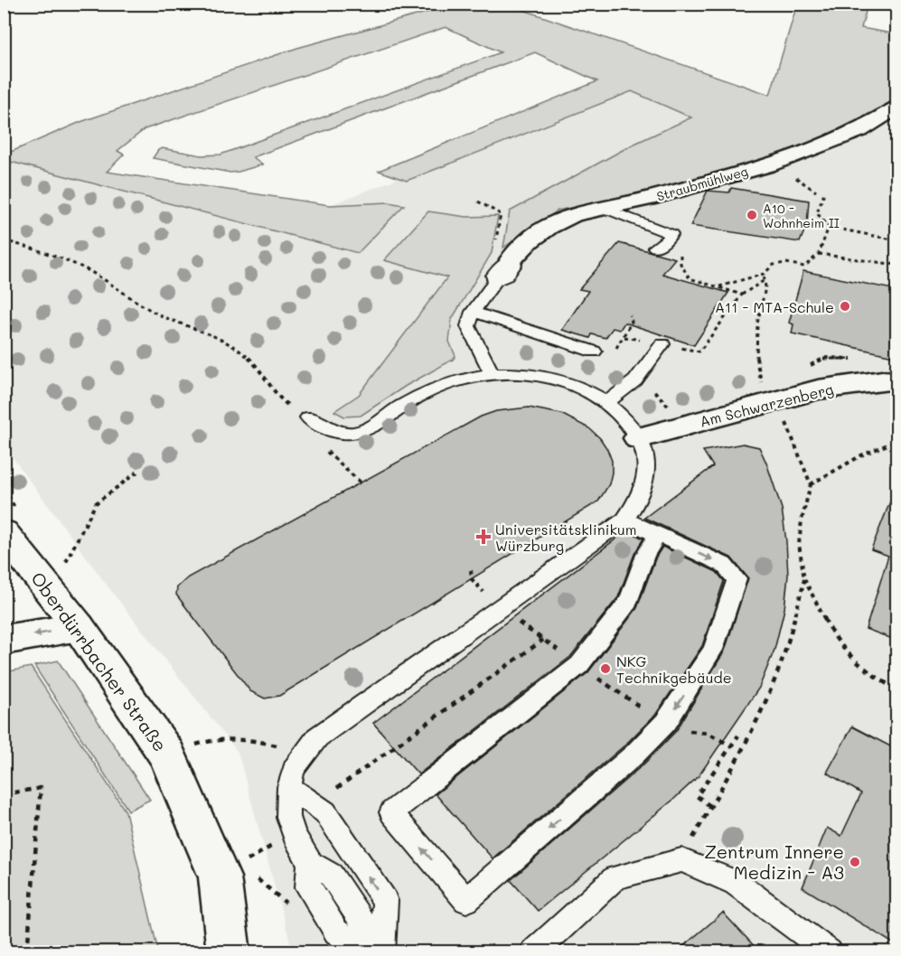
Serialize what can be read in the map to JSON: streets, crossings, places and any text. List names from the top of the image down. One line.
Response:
{"streets":{"street":["Straubmühlweg","Am Schwarzenberg","Oberdürrbacher Straße"]},"places":{"other":["A10 - Wohnheim II","A11 - MTA-Schule","NKG Technikgebäude","Zentrum Innere Medizin - A3"],"health":["Universitätsklinikum Würzburg"]}}
